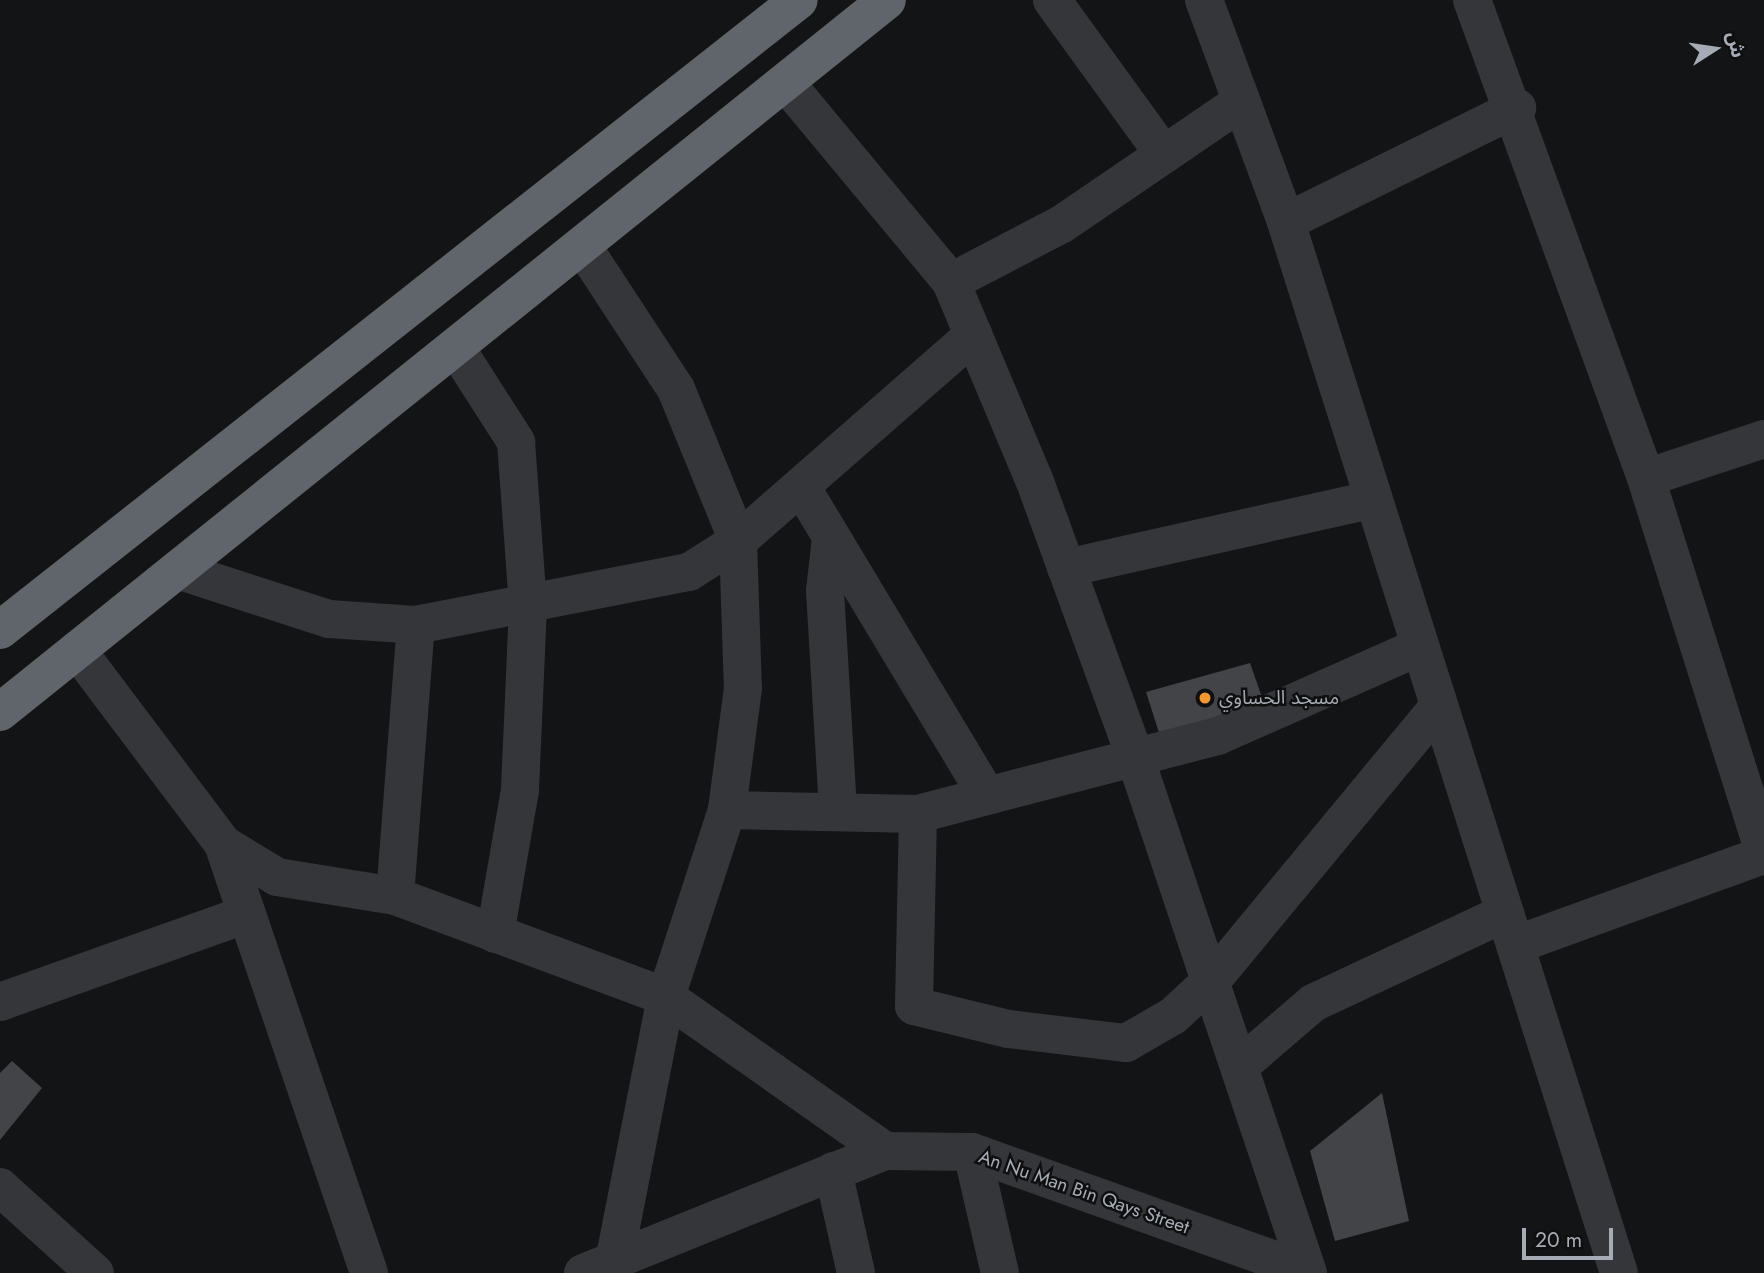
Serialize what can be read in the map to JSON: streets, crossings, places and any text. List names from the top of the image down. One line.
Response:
{"streets":{"street":["An Nu Man Bin Qays Street"]},"places":["مسجد الحساوي"],"scale_bar":"20 m","north":"right"}
